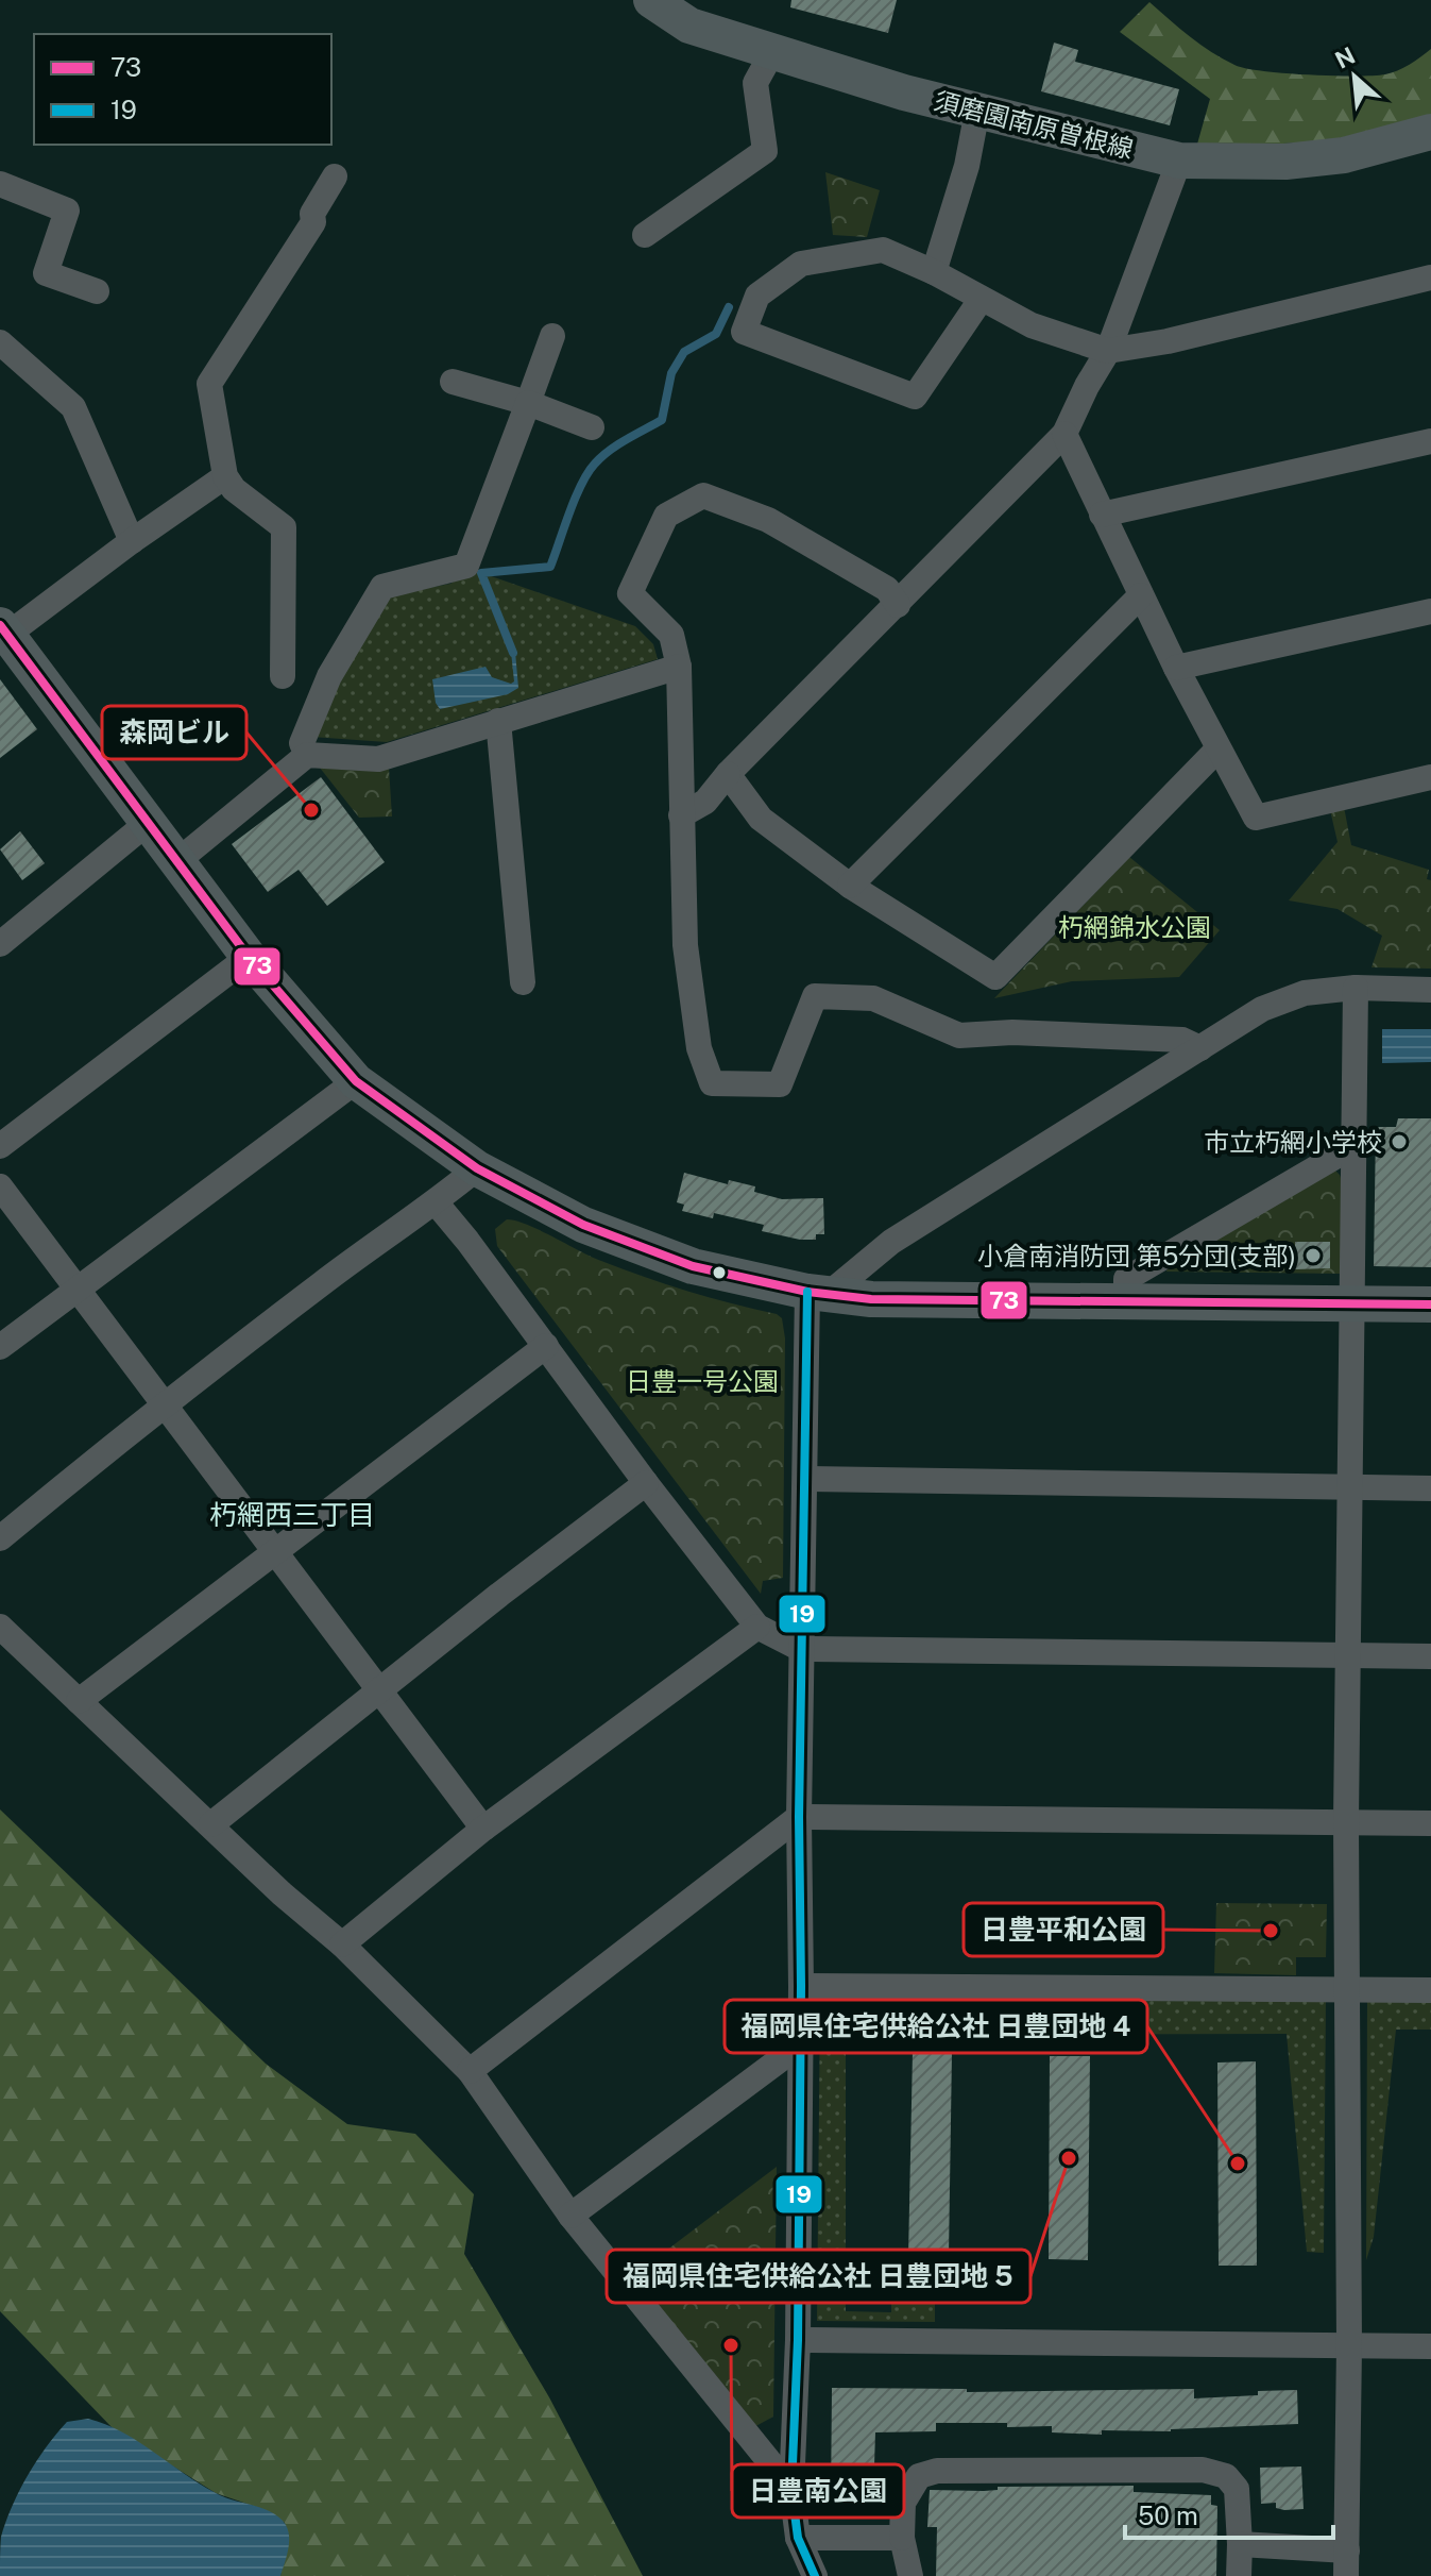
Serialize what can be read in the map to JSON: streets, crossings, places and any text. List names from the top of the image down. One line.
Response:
{"streets":{"street":["須磨園南原曽根線"]},"districts":["朽網西三丁目"],"parks":["朽網錦水公園","日豊一号公園"],"places":["森岡ビル","市立朽網小学校","小倉南消防団 第5分団(支部)","日豊平和公園","福岡県住宅供給公社 日豊団地 5","福岡県住宅供給公社 日豊団地 4","日豊南公園"],"lines":["transit line 73","transit line 19"],"legend":["73","19"],"scale_bar":"50 m","north":"top left"}
